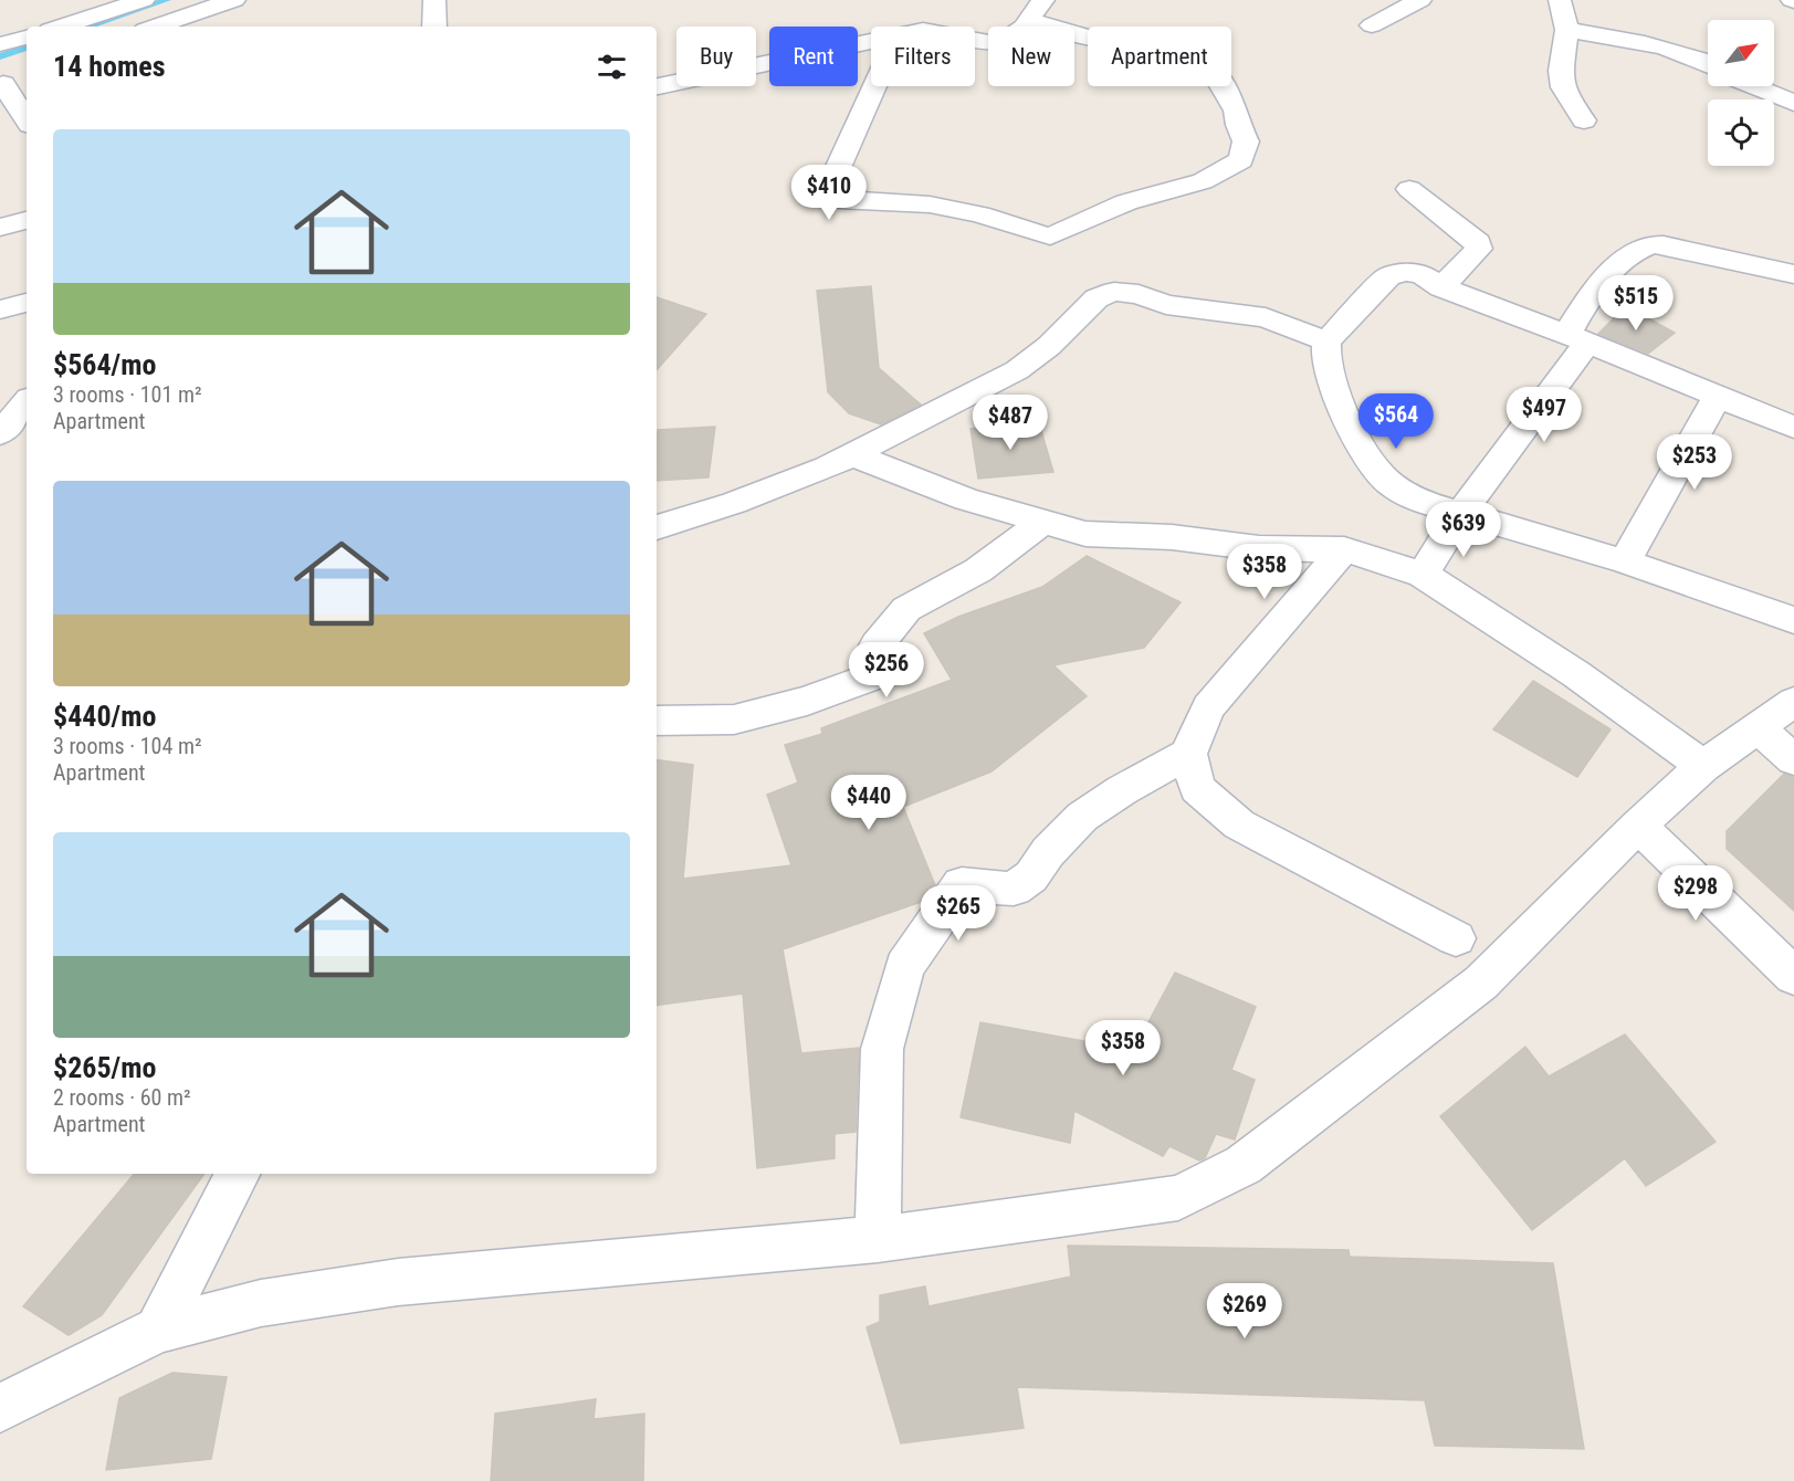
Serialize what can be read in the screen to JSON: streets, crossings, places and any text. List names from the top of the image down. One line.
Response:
{"north":"top right","page":{"chip":["Buy","Rent","Filters","New","Apartment"],"heading":"14 homes","list":[{"name":"$564/mo","note":"3 rooms · 101 m² · Apartment"},{"name":"$440/mo","note":"3 rooms · 104 m² · Apartment"},{"name":"$265/mo","note":"2 rooms · 60 m² · Apartment"}],"price":["$410","$515","$497","$564","$487","$253","$639","$358","$256","$440","$298","$265","$358","$269"]}}
